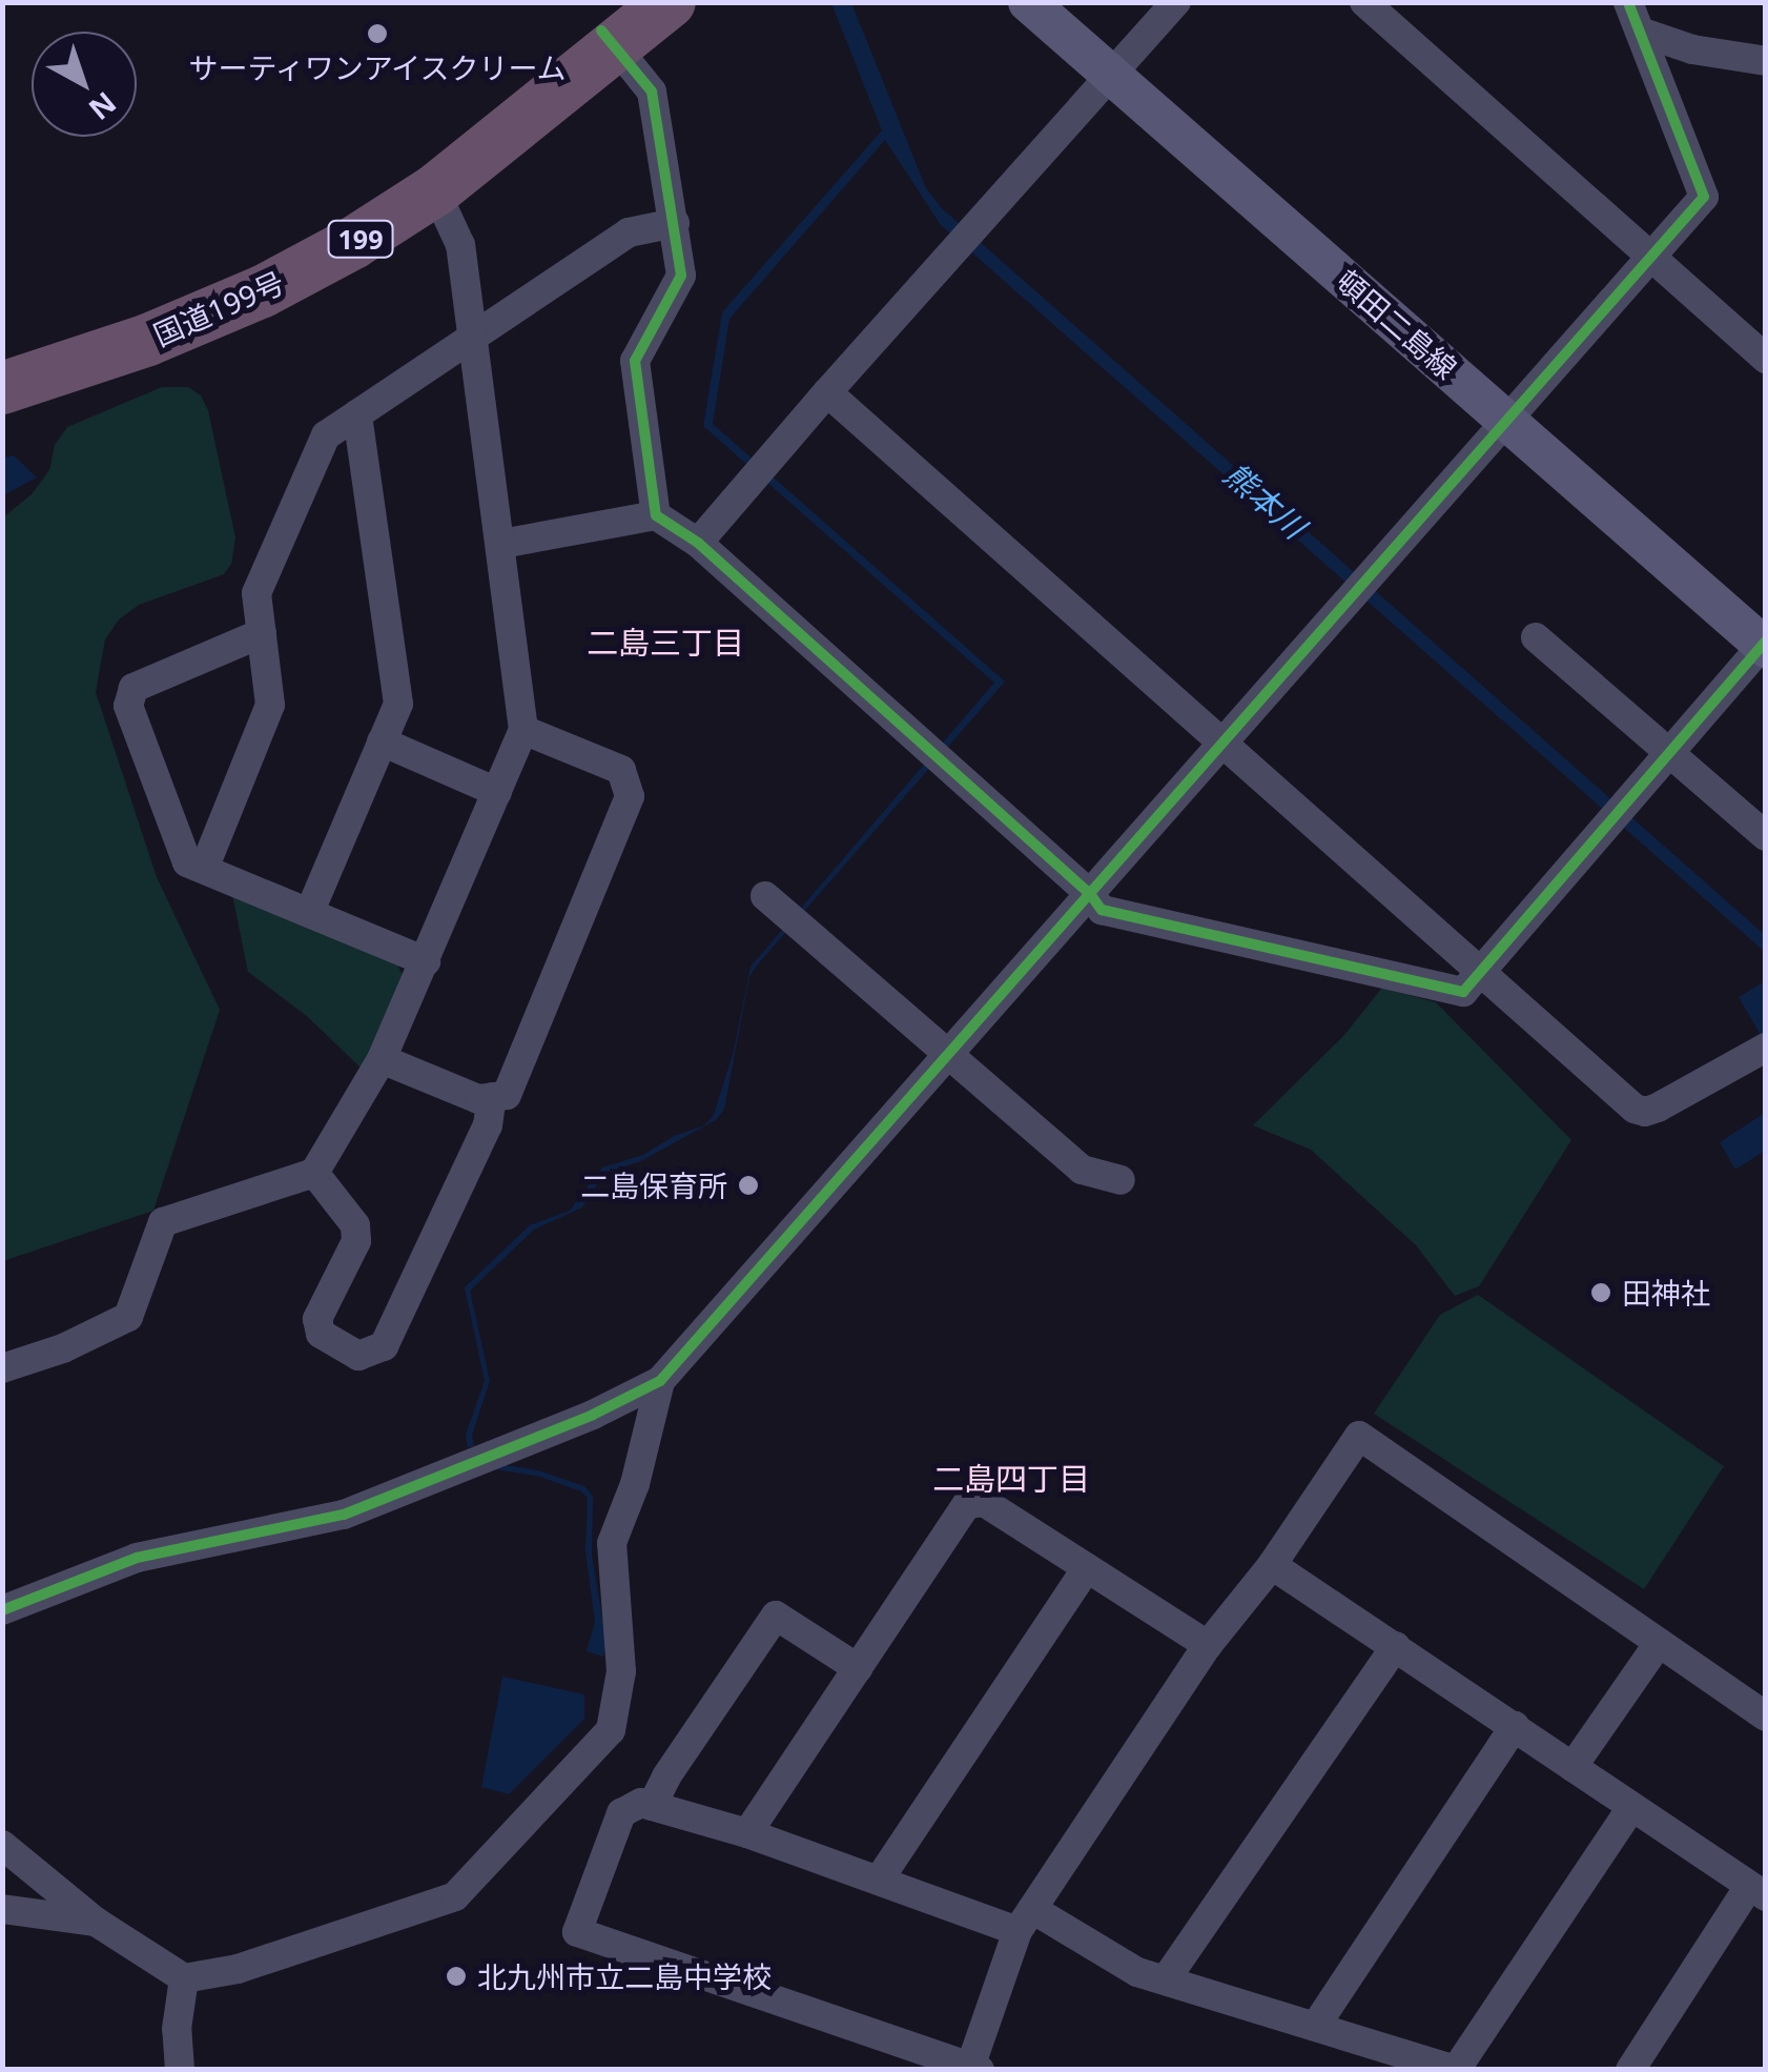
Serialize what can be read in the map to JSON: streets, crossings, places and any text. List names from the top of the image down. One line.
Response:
{"streets":{"highway":["199","国道199号"],"main road":["頓田二島線"]},"districts":["二島三丁目","二島四丁目"],"water":["熊本川"],"places":["サーティワンアイスクリーム","二島保育所","田神社","北九州市立二島中学校"],"north":"bottom right"}
